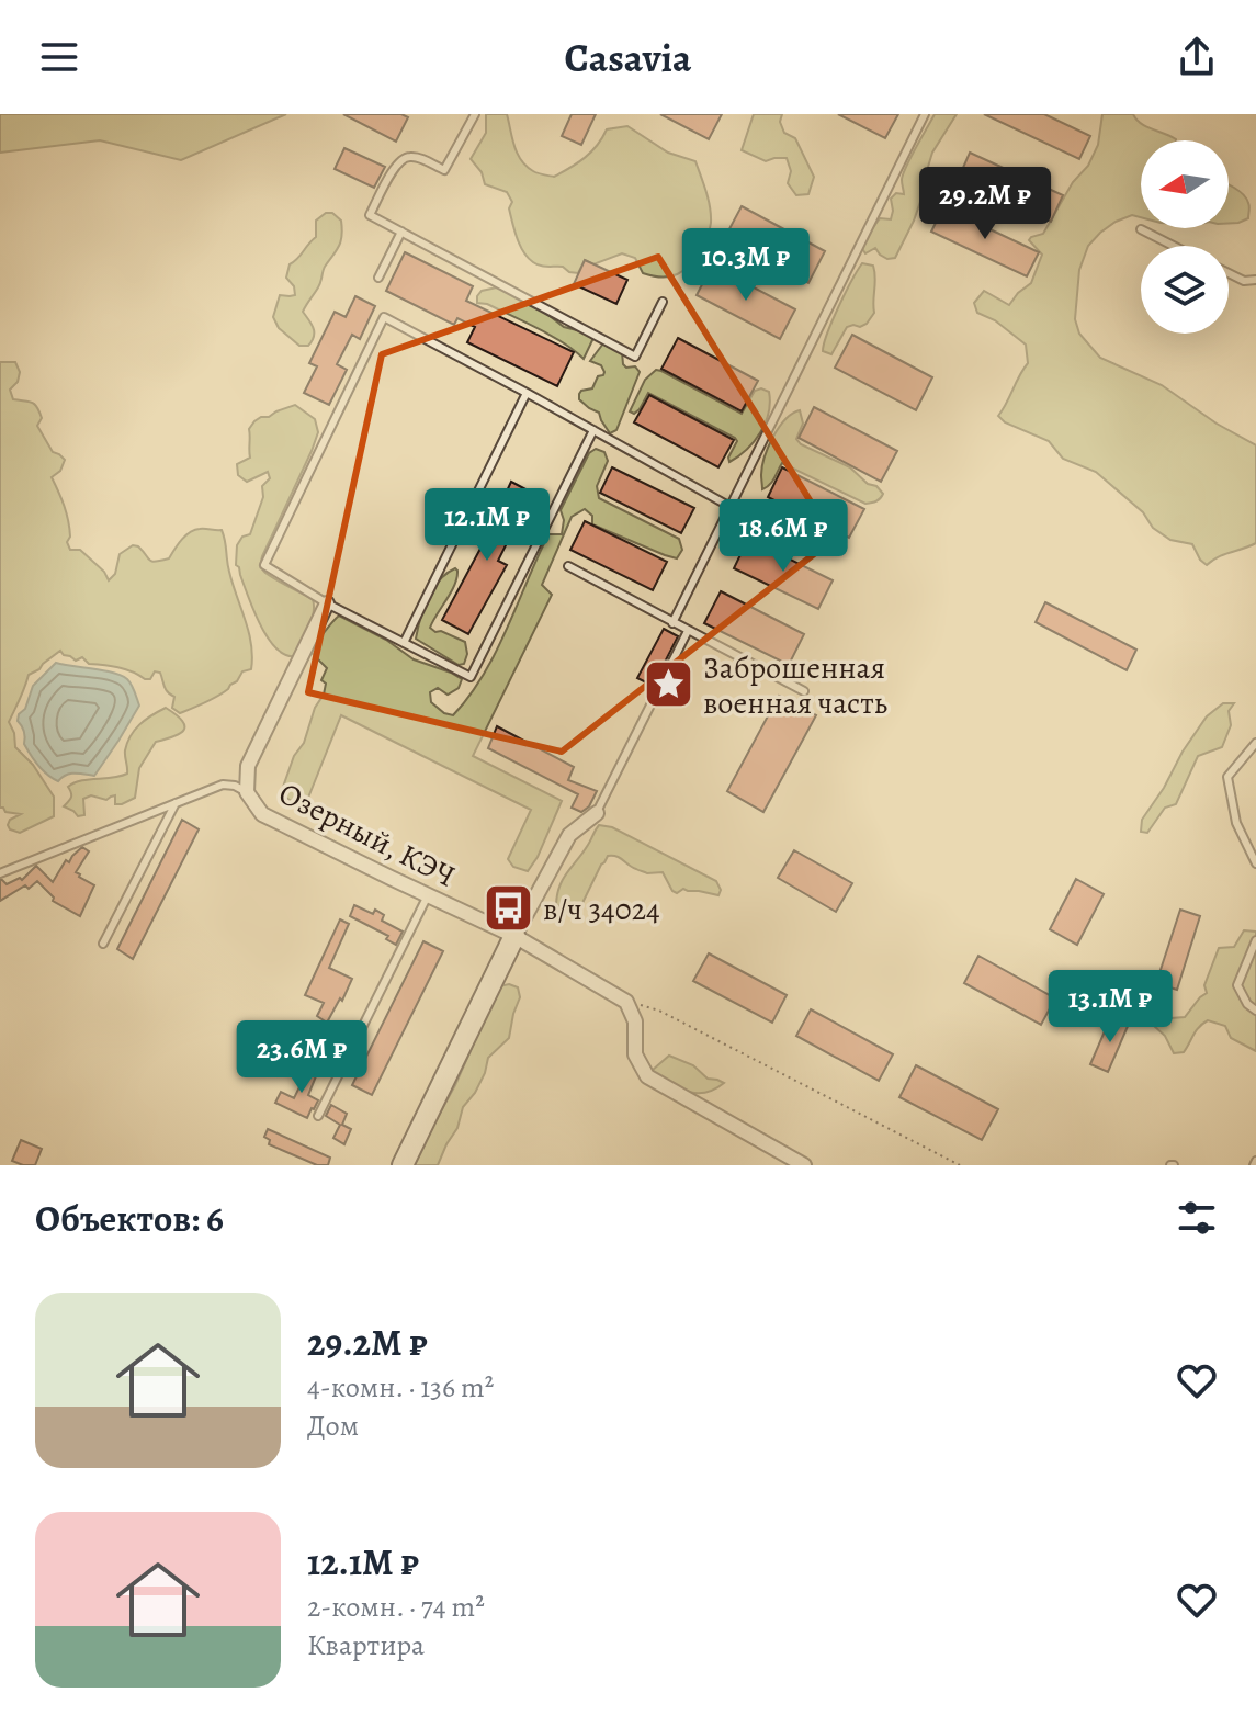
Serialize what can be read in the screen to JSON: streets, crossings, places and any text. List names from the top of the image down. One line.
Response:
{"streets":{"street":["Озерный, КЭЧ"]},"places":{"place":["Заброшенная военная часть"],"bus stop":["в/ч 34024"]},"north":"left","page":{"header":"Casavia","price":["29.2M ₽","10.3M ₽","12.1M ₽","18.6M ₽","13.1M ₽","23.6M ₽"],"heading":"Объектов: 6","list":[{"name":"29.2M ₽","note":"4-комн. · 136 m² · Дом"},{"name":"12.1M ₽","note":"2-комн. · 74 m² · Квартира"}]}}
